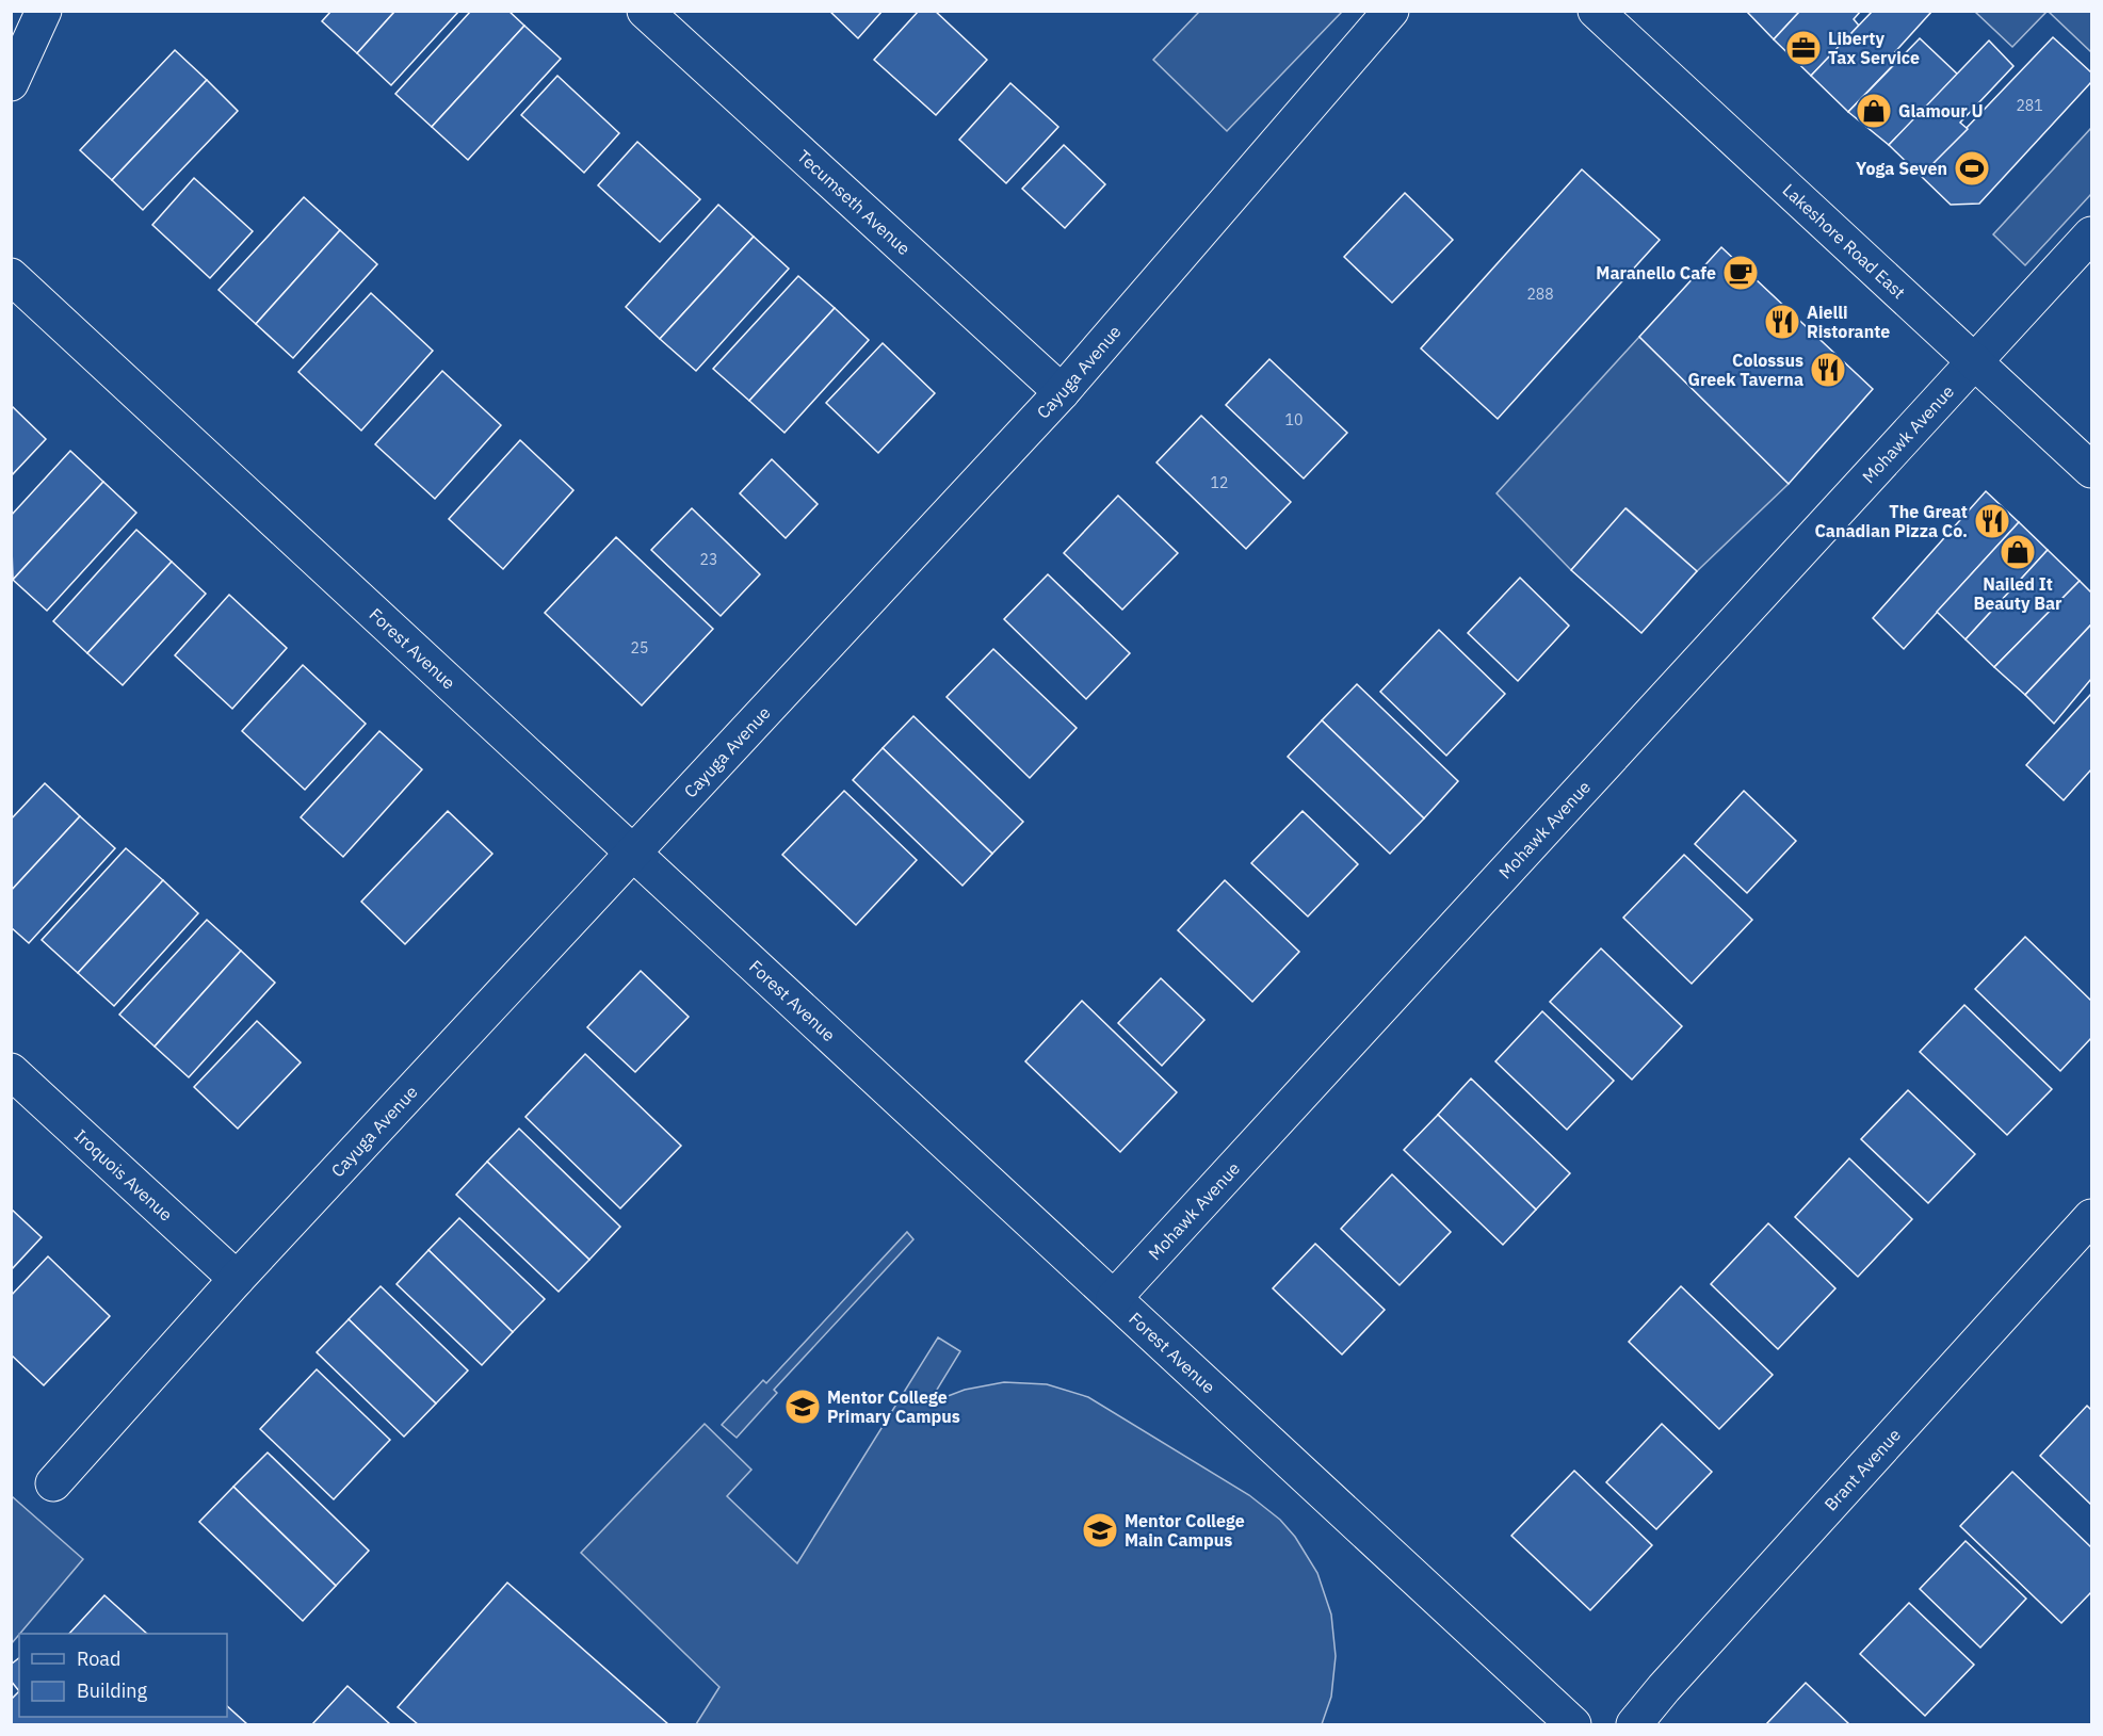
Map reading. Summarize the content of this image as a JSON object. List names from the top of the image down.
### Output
{
  "streets": {
    "street": [
      "Tecumseth Avenue",
      "Lakeshore Road East",
      "Cayuga Avenue",
      "Mohawk Avenue",
      "Forest Avenue",
      "Iroquois Avenue",
      "Brant Avenue"
    ]
  },
  "crossings": [
    ["Tecumseth Avenue", "Cayuga Avenue"],
    ["Lakeshore Road East", "Mohawk Avenue"],
    ["Cayuga Avenue", "Forest Avenue"],
    ["Cayuga Avenue", "Iroquois Avenue"],
    ["Mohawk Avenue", "Forest Avenue"]
  ],
  "places": {
    "office": ["Liberty Tax Service"],
    "shop": ["Glamour U", "Nailed It Beauty Bar"],
    "sports": ["Yoga Seven"],
    "cafe": ["Maranello Cafe"],
    "restaurant": ["Aielli Ristorante", "Colossus Greek Taverna", "The Great Canadian Pizza Co."],
    "school or university": ["Mentor College Primary Campus", "Mentor College Main Campus"]
  },
  "house_numbers": [
    "281",
    "288",
    "10",
    "12",
    "23",
    "25"
  ],
  "legend": ["Road", "Building"]
}
